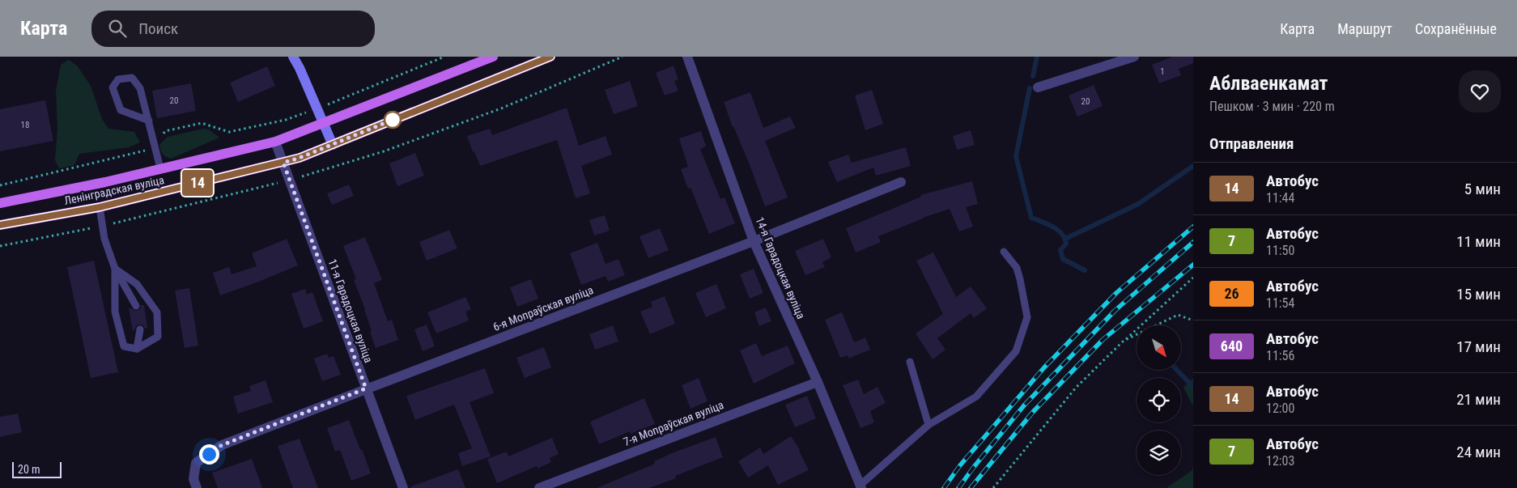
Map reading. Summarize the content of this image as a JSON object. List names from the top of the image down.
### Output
{
  "streets": {
    "main road": ["Ленінградская вуліца"],
    "street": [
      "14-я Гарадоцкая вуліца",
      "6-я Мопраўская вуліца",
      "11-я Гарадоцкая вуліца",
      "7-я Мопраўская вуліца"
    ]
  },
  "crossings": [
    ["Ленінградская вуліца", "11-я Гарадоцкая вуліца"],
    ["14-я Гарадоцкая вуліца", "6-я Мопраўская вуліца"],
    ["14-я Гарадоцкая вуліца", "7-я Мопраўская вуліца"],
    ["6-я Мопраўская вуліца", "11-я Гарадоцкая вуліца"]
  ],
  "lines": ["bus line 14"],
  "house_numbers": [
    "1",
    "20",
    "20",
    "18"
  ],
  "scale_bar": "20 m",
  "north": "bottom right",
  "page": {
    "header": "Карта",
    "search": "Поиск",
    "nav": ["Карта", "Маршрут", "Сохранённые"],
    "on_map": "14",
    "heading": [
      ["Аблваенкамат", "Пешком · 3 мин · 220 m"],
      "Отправления"
    ],
    "list": [
      {
        "mark": "14",
        "name": "Автобус",
        "note": "11:44",
        "value": "5 мин"
      },
      {
        "mark": "7",
        "name": "Автобус",
        "note": "11:50",
        "value": "11 мин"
      },
      {
        "mark": "26",
        "name": "Автобус",
        "note": "11:54",
        "value": "15 мин"
      },
      {
        "mark": "640",
        "name": "Автобус",
        "note": "11:56",
        "value": "17 мин"
      },
      {
        "mark": "14",
        "name": "Автобус",
        "note": "12:00",
        "value": "21 мин"
      },
      {
        "mark": "7",
        "name": "Автобус",
        "note": "12:03",
        "value": "24 мин"
      }
    ],
    "scale": "20 m"
  }
}
